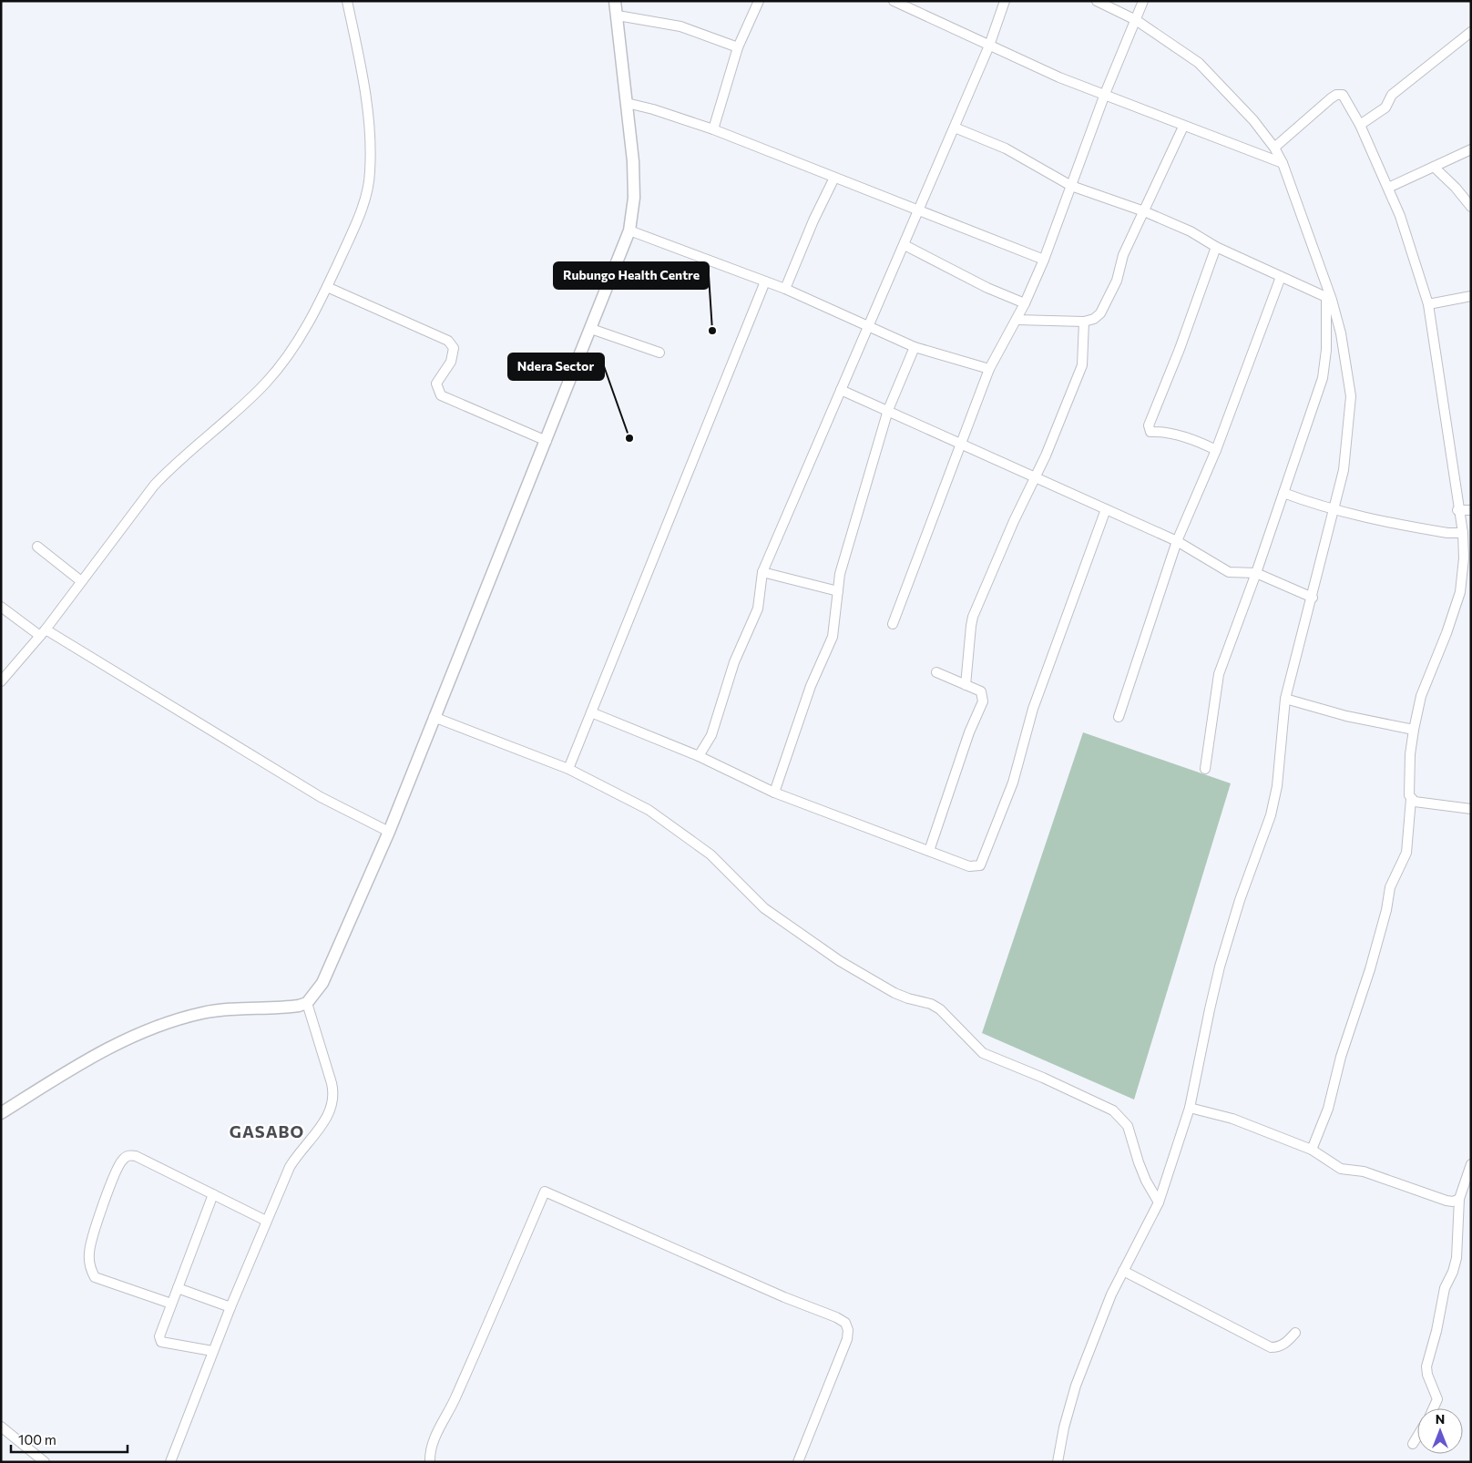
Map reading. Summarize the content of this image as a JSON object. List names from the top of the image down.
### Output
{
  "districts": ["GASABO"],
  "places": ["Rubungo Health Centre", "Ndera Sector"],
  "scale_bar": "100 m",
  "north": "top"
}
